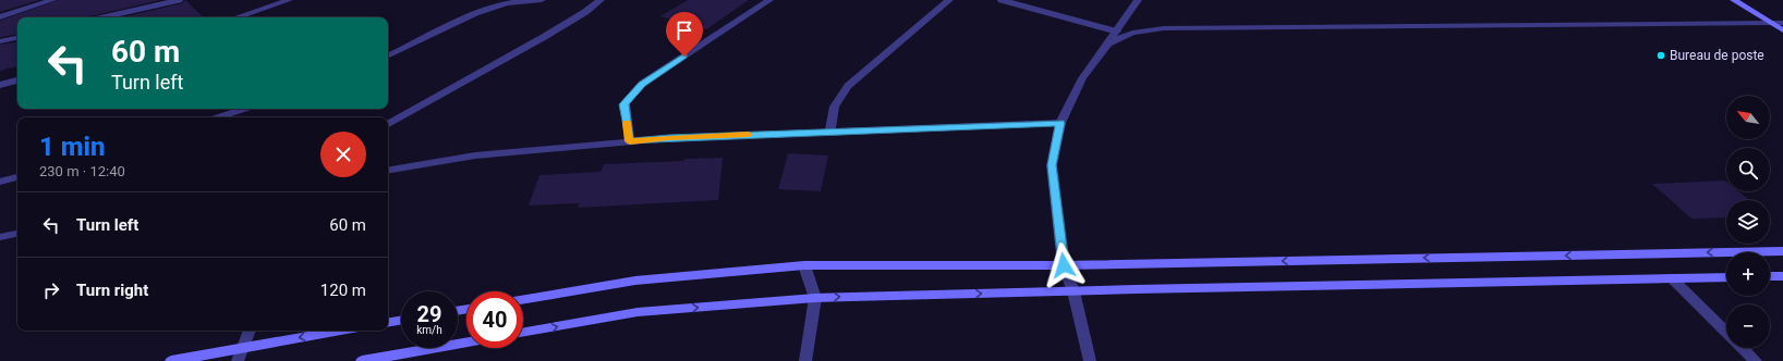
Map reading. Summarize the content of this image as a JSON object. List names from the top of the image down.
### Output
{
  "places": ["Bureau de poste"],
  "north": "top left",
  "page": {
    "turn": ["60 m", "Turn left"],
    "map_buttons": ["+", "−"],
    "heading": ["1 min", "230 m · 12:40"],
    "list": [
      {
        "name": "Turn left",
        "value": "60 m"
      },
      {
        "name": "Turn right",
        "value": "120 m"
      }
    ],
    "speed": "29 km/h",
    "limit": "40"
  }
}
